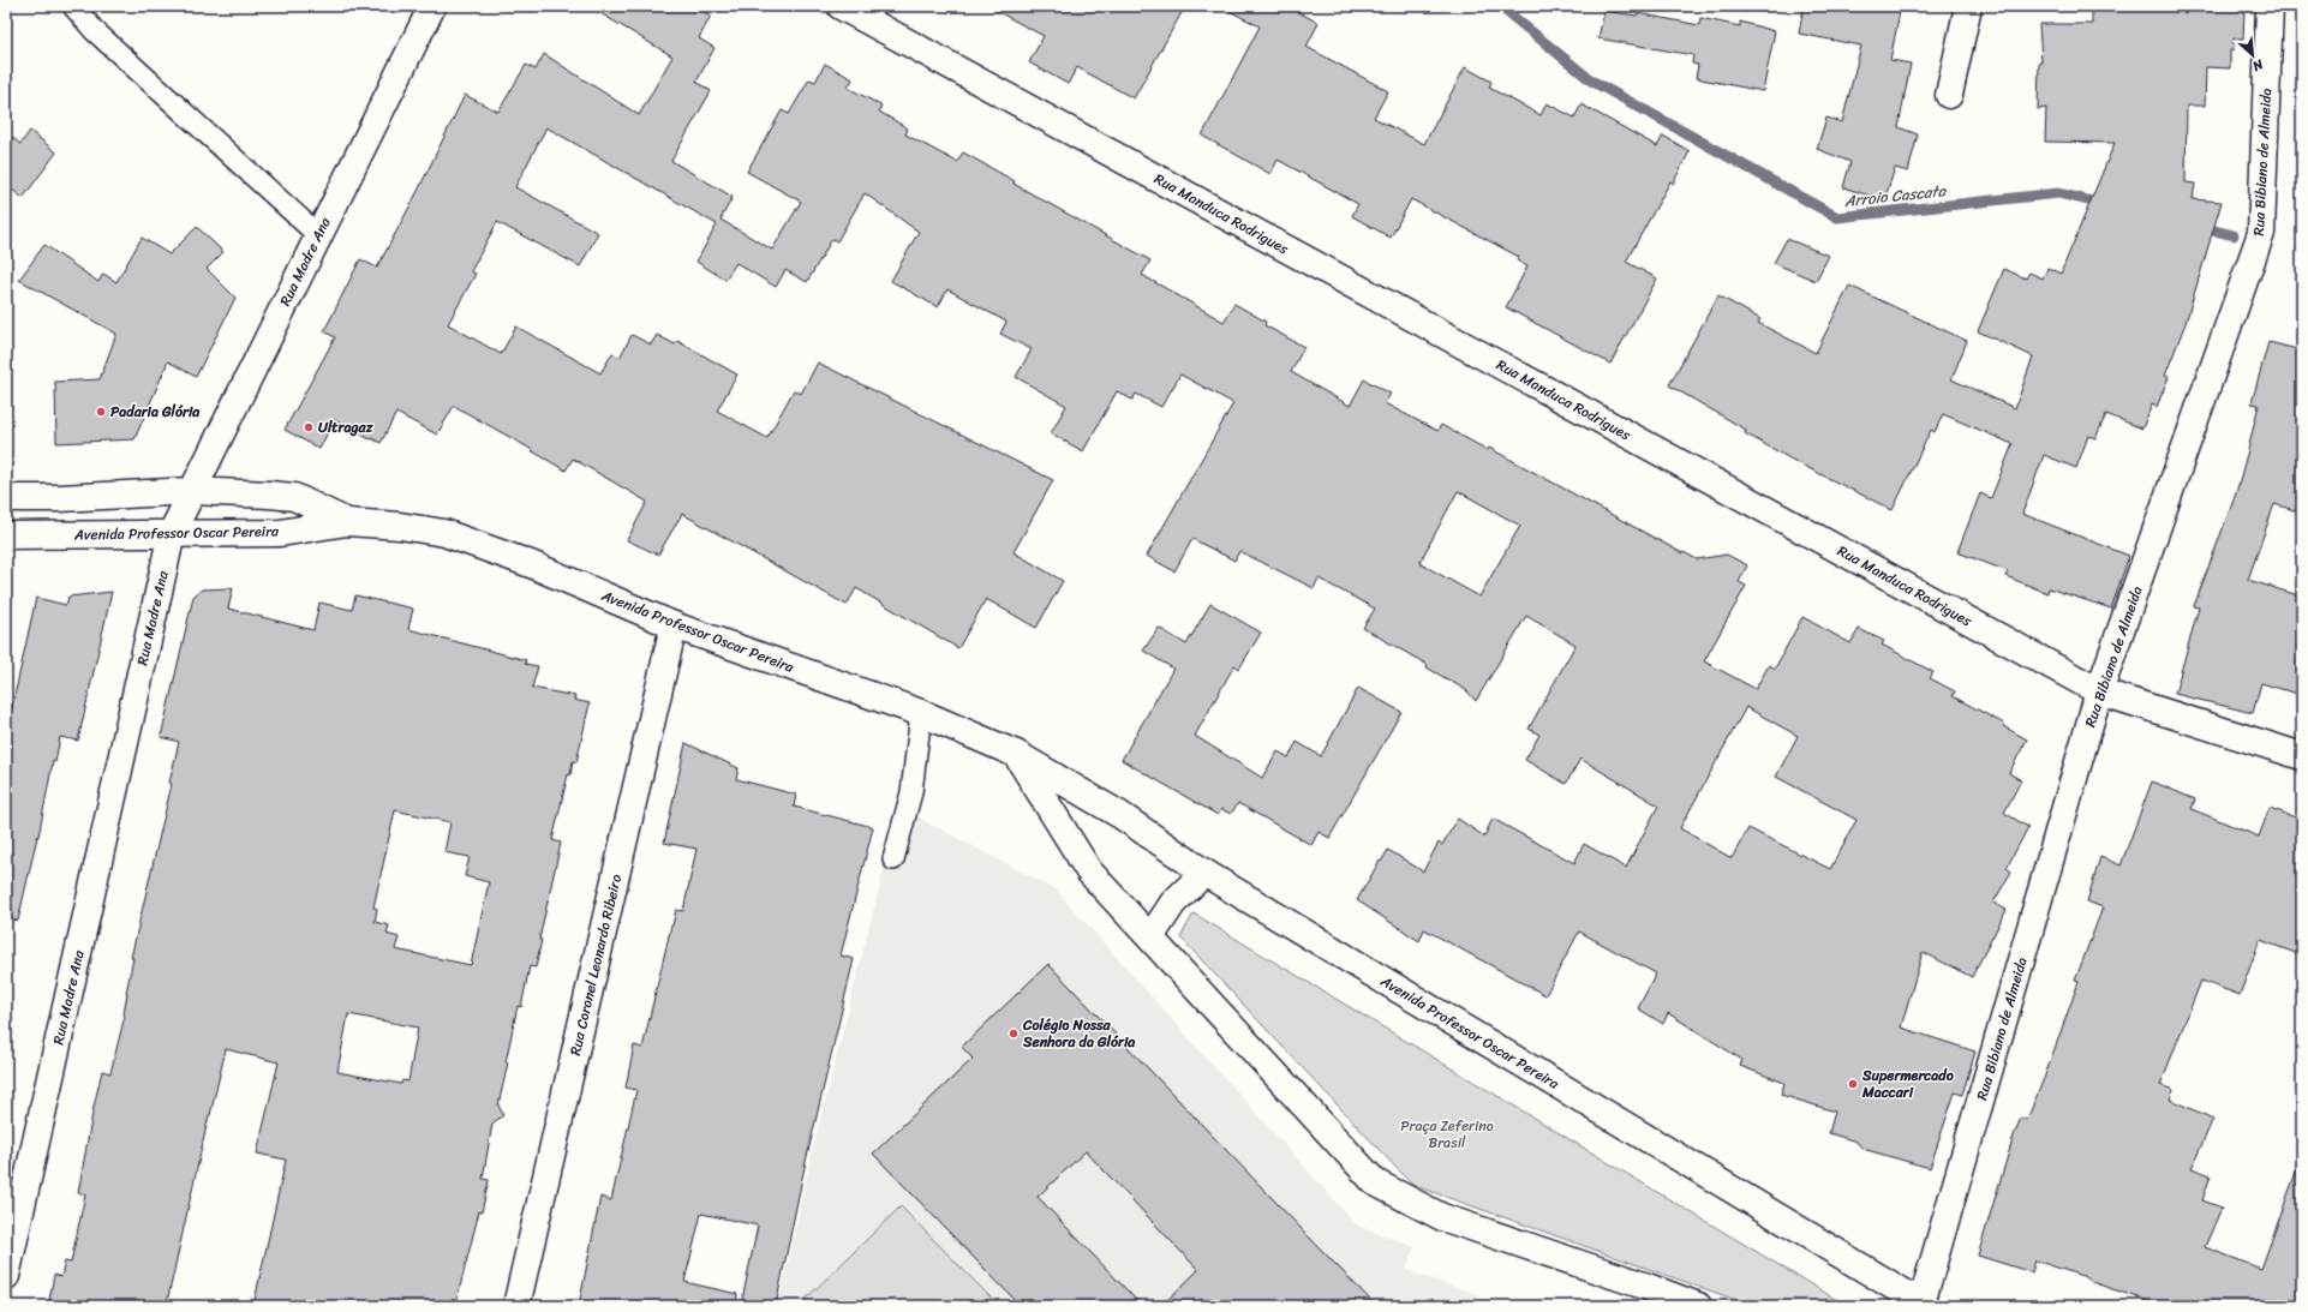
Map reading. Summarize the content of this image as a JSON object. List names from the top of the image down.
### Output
{
  "streets": {
    "street": [
      "Rua Bibiano de Almeida",
      "Rua Manduca Rodrigues",
      "Rua Madre Ana",
      "Avenida Professor Oscar Pereira",
      "Rua Coronel Leonardo Ribeiro"
    ]
  },
  "crossings": [
    ["Rua Bibiano de Almeida", "Rua Manduca Rodrigues"],
    ["Rua Bibiano de Almeida", "Avenida Professor Oscar Pereira"],
    ["Rua Madre Ana", "Avenida Professor Oscar Pereira"],
    ["Avenida Professor Oscar Pereira", "Rua Coronel Leonardo Ribeiro"]
  ],
  "water": ["Arroio Cascata"],
  "parks": ["Praça Zeferino Brasil"],
  "places": [
    "Padaria Glória",
    "Ultragaz",
    "Colégio Nossa Senhora da Glória",
    "Supermercado Maccari"
  ],
  "north": "bottom right"
}
